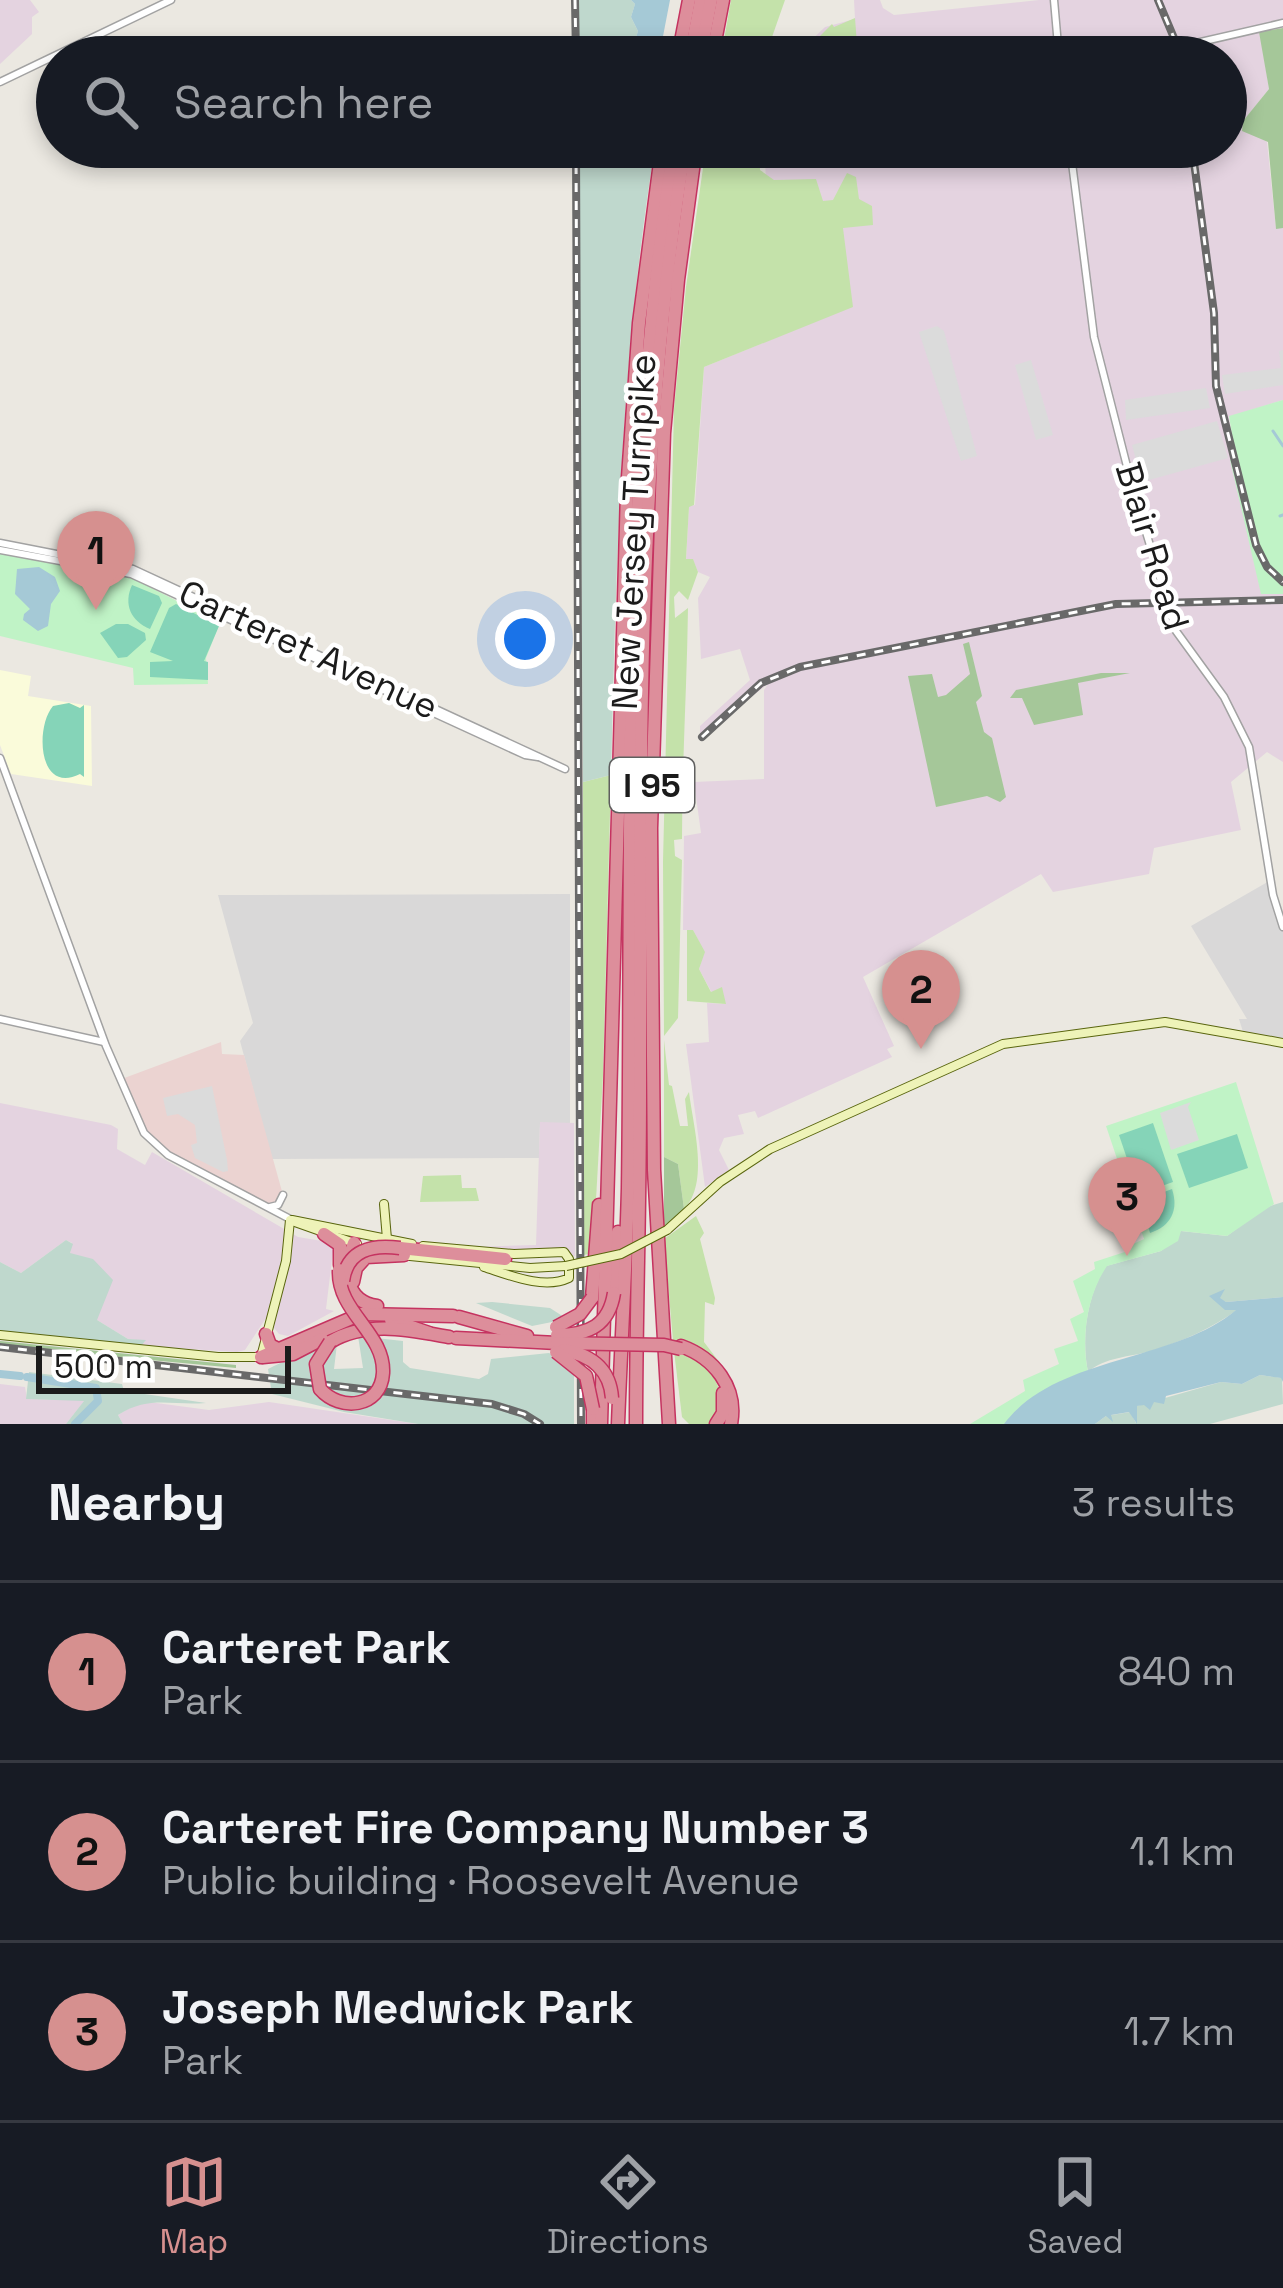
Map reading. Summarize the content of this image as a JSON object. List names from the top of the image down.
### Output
{
  "streets": {
    "highway": ["New Jersey Turnpike", "I 95"],
    "street": ["Blair Road", "Carteret Avenue"]
  },
  "scale_bar": "500 m",
  "page": {
    "search": "Search here",
    "pins": ["1", "2", "3"],
    "scale": "500 m",
    "heading": ["Nearby", "3 results"],
    "list": [
      {
        "mark": "1",
        "name": "Carteret Park",
        "note": "Park",
        "value": "840 m"
      },
      {
        "mark": "2",
        "name": "Carteret Fire Company Number 3",
        "note": "Public building · Roosevelt Avenue",
        "value": "1.1 km"
      },
      {
        "mark": "3",
        "name": "Joseph Medwick Park",
        "note": "Park",
        "value": "1.7 km"
      }
    ],
    "nav": ["Map", "Directions", "Saved"]
  }
}
